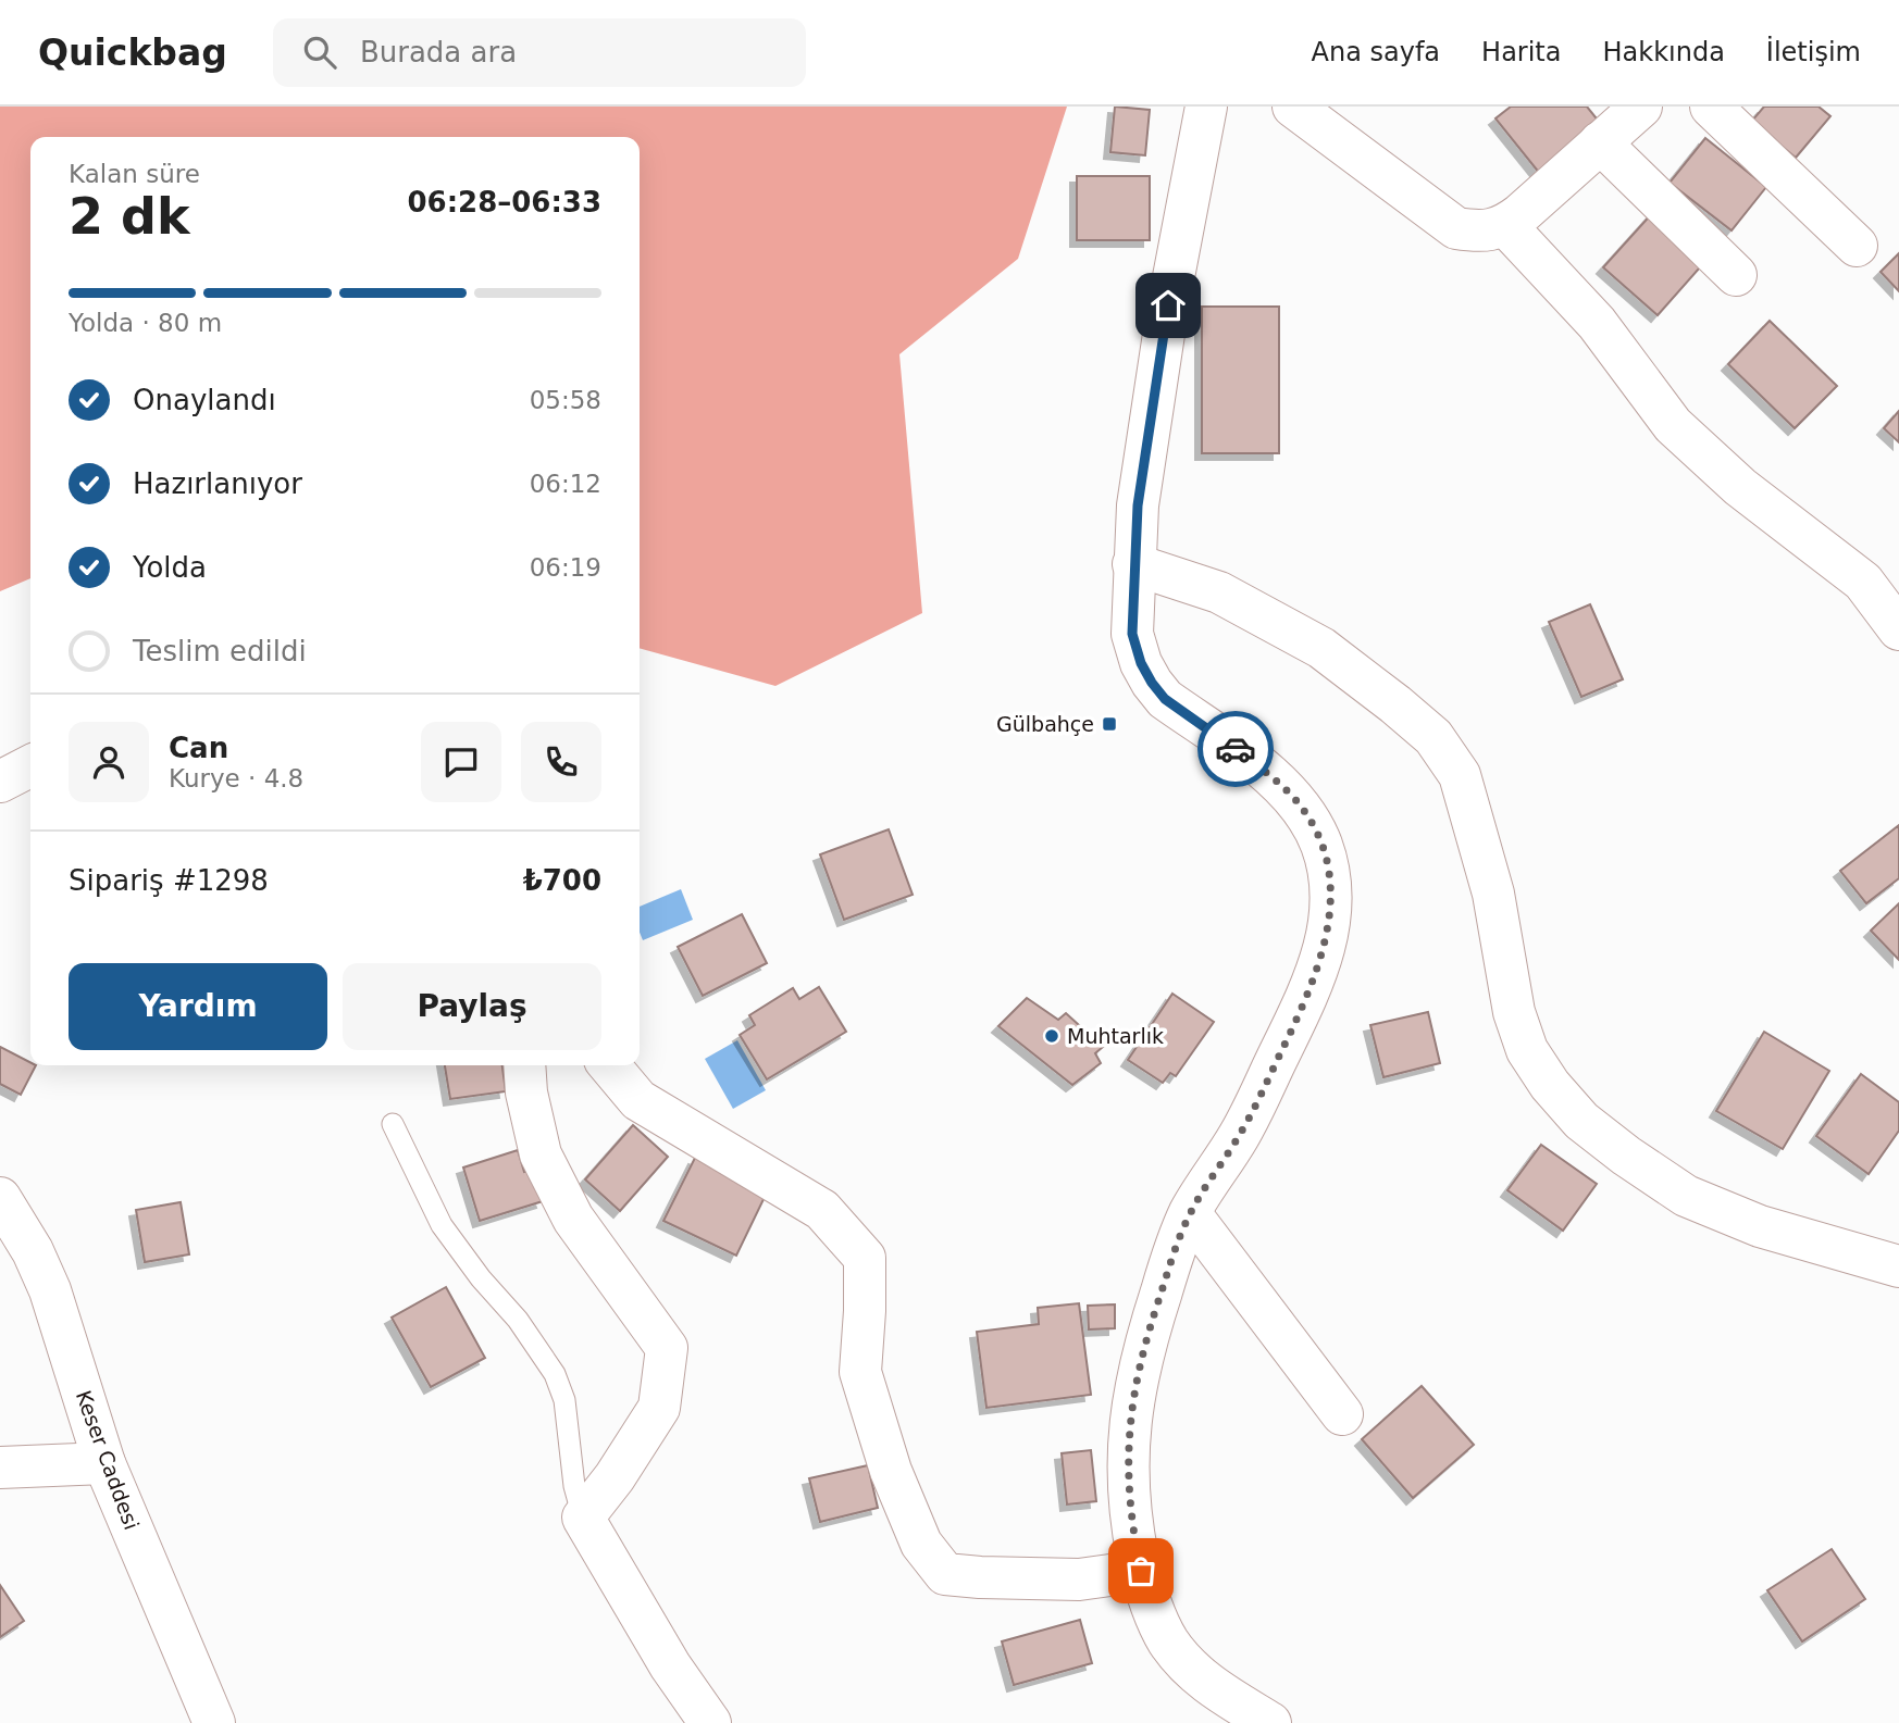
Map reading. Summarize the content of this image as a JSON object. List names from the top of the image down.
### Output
{
  "streets": {
    "street": ["Keser Caddesi"]
  },
  "places": {
    "transit": ["Gülbahçe"],
    "other": ["Muhtarlık"]
  },
  "page": {
    "header": "Quickbag",
    "search": "Burada ara",
    "nav": [
      "Ana sayfa",
      "Harita",
      "Hakkında",
      "İletişim"
    ],
    "heading": ["2 dk", "Kalan süre", "06:28–06:33"],
    "panel": [
      "Can",
      "Kurye · 4.8",
      "Sipariş #1298",
      "₺700"
    ],
    "bar": "Yolda · 80 m",
    "list": [
      ["Onaylandı", "05:58"],
      ["Hazırlanıyor", "06:12"],
      ["Yolda", "06:19"],
      "Teslim edildi"
    ],
    "buttons": ["Yardım", "Paylaş"]
  }
}
